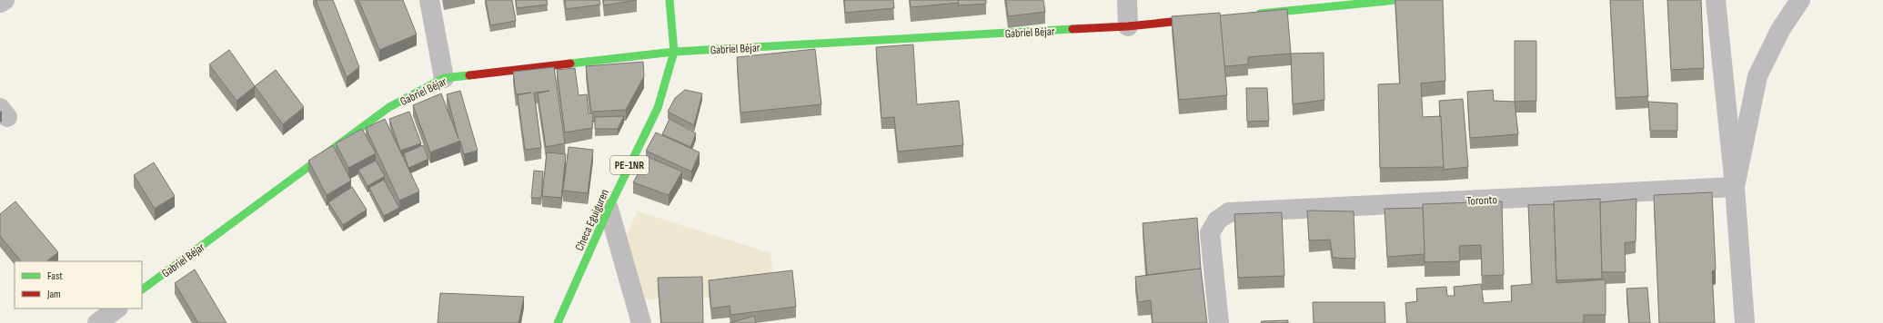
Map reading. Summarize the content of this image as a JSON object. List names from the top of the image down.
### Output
{
  "streets": {
    "street": [
      "Gabriel Béjar",
      "PE-1NR",
      "Toronto",
      "Checa Eguiguren"
    ]
  },
  "crossings": [
    ["Gabriel Béjar", "Checa Eguiguren"]
  ],
  "legend": ["Fast", "Jam"]
}
